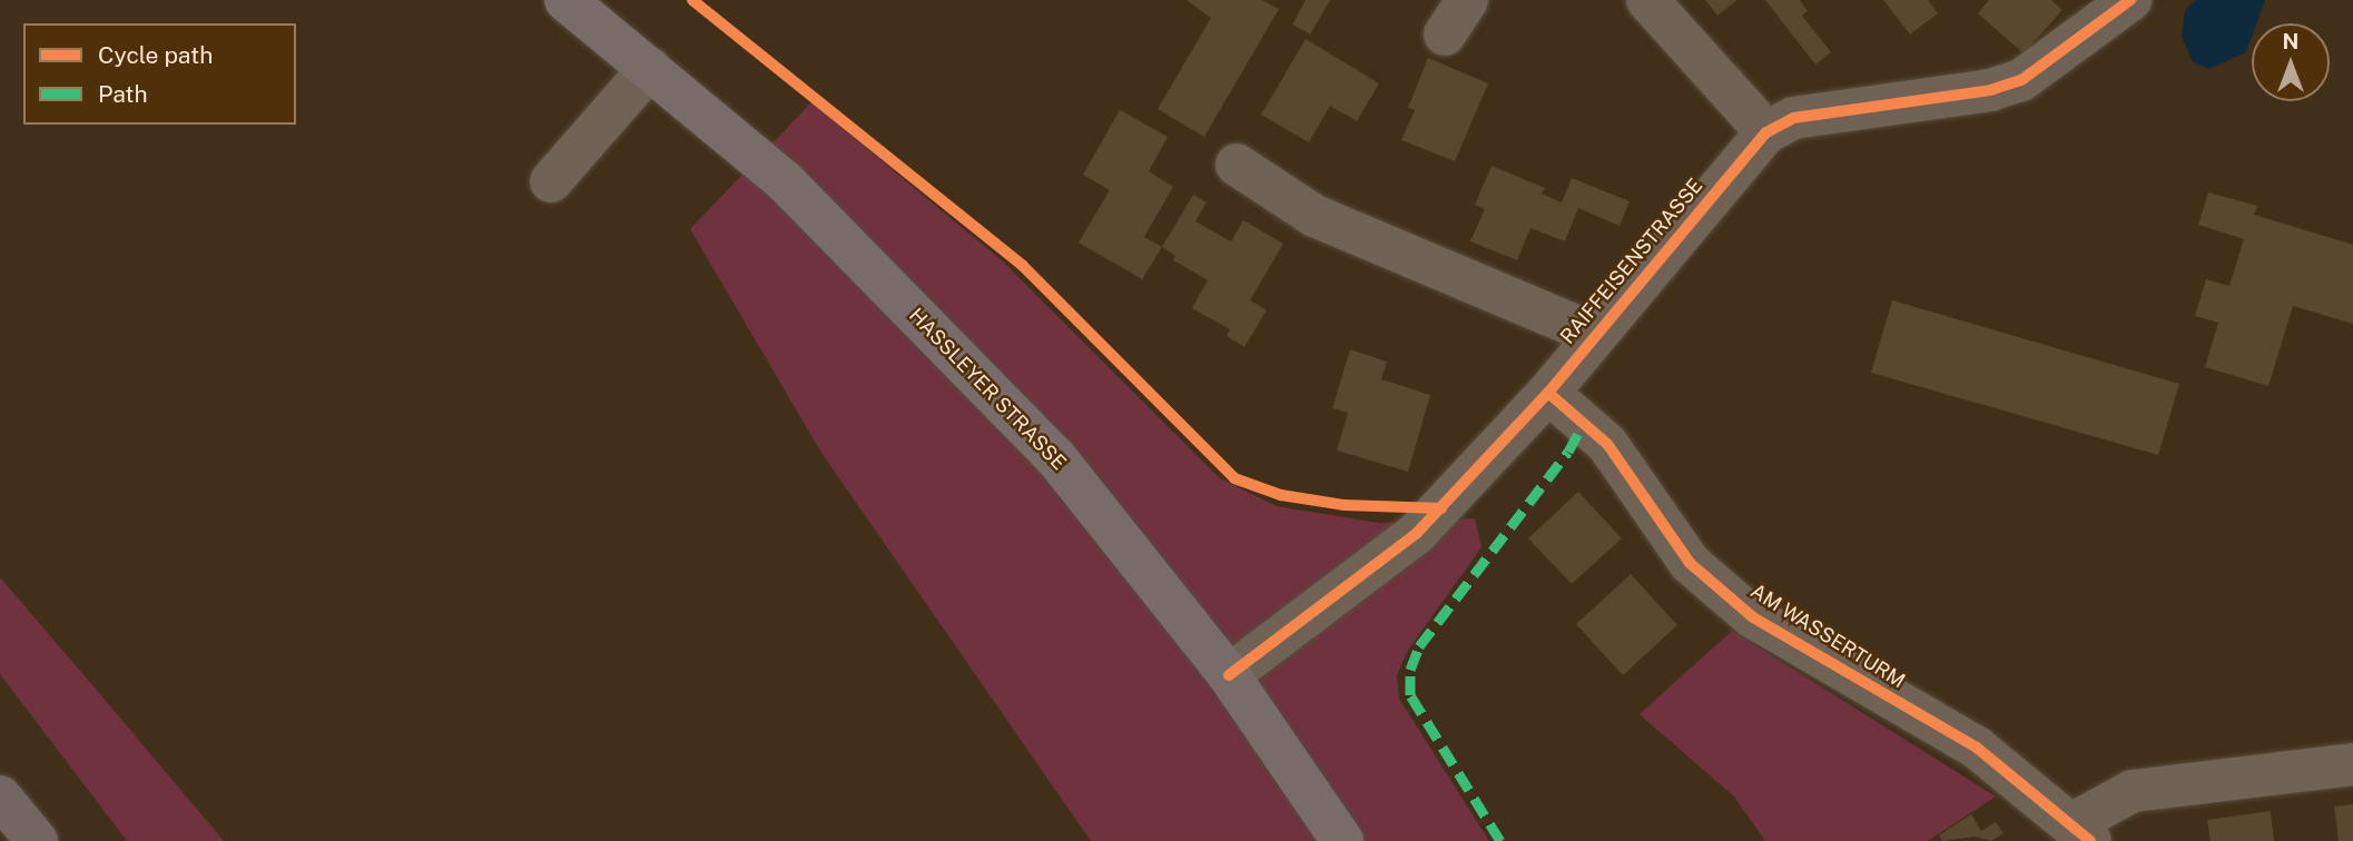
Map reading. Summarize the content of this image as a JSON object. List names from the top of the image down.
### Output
{
  "streets": {
    "main road": ["HASSLEYER STRASSE"],
    "street": ["RAIFFEISENSTRASSE", "AM WASSERTURM"]
  },
  "crossings": [
    ["RAIFFEISENSTRASSE", "HASSLEYER STRASSE"],
    ["RAIFFEISENSTRASSE", "AM WASSERTURM"]
  ],
  "legend": ["Cycle path", "Path"],
  "north": "top"
}
